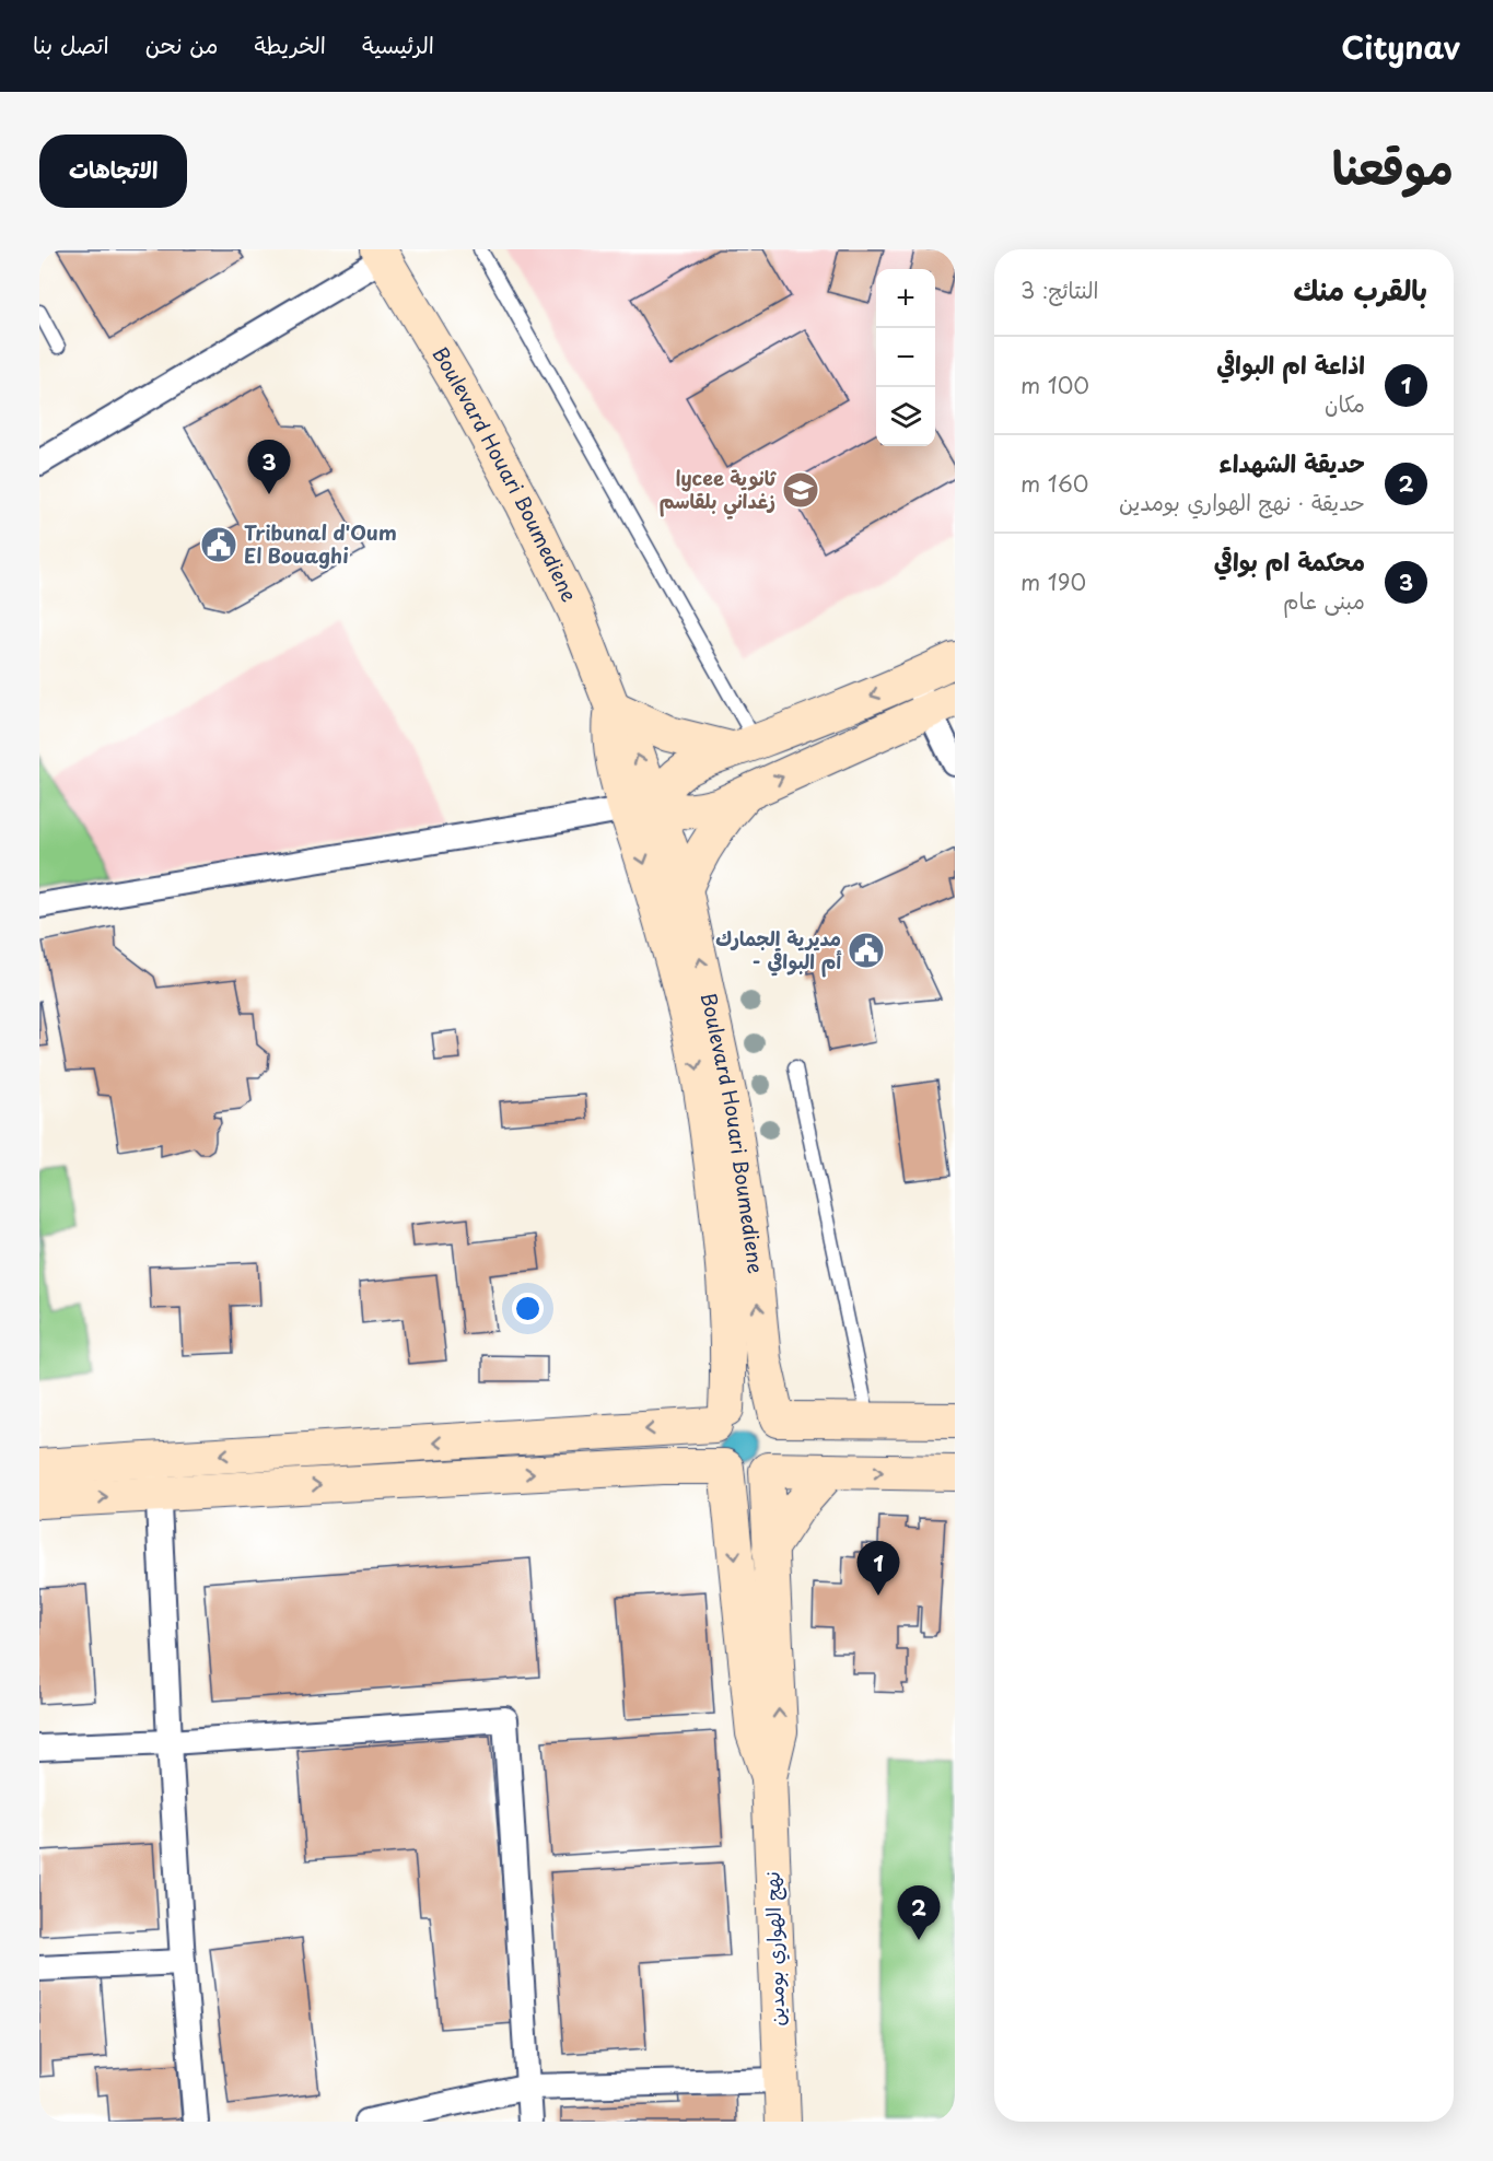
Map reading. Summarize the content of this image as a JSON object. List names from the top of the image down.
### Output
{
  "streets": {
    "main road": ["Boulevard Houari Boumediene", "نهج الهواري بومدين"]
  },
  "places": {
    "school or university": ["lycee ثانوية زغداني بلقاسم"],
    "public building": ["Tribunal d'Oum El Bouaghi", "مديرية الجمارك - أم البواقي"]
  },
  "page": {
    "header": "Citynav",
    "nav": [
      "الرئيسية",
      "الخريطة",
      "من نحن",
      "اتصل بنا"
    ],
    "title": "موقعنا",
    "buttons": "الاتجاهات",
    "heading": ["بالقرب منك", "النتائج: 3"],
    "map_buttons": ["+", "−"],
    "list": [
      {
        "mark": "1",
        "name": "اذاعة ام البواقي",
        "note": "مكان",
        "value": "100 m"
      },
      {
        "mark": "2",
        "name": "حديقة الشهداء",
        "note": "حديقة · نهج الهواري بومدين",
        "value": "160 m"
      },
      {
        "mark": "3",
        "name": "محكمة ام بواقي",
        "note": "مبنى عام",
        "value": "190 m"
      }
    ],
    "pins": ["3", "1", "2"]
  }
}
